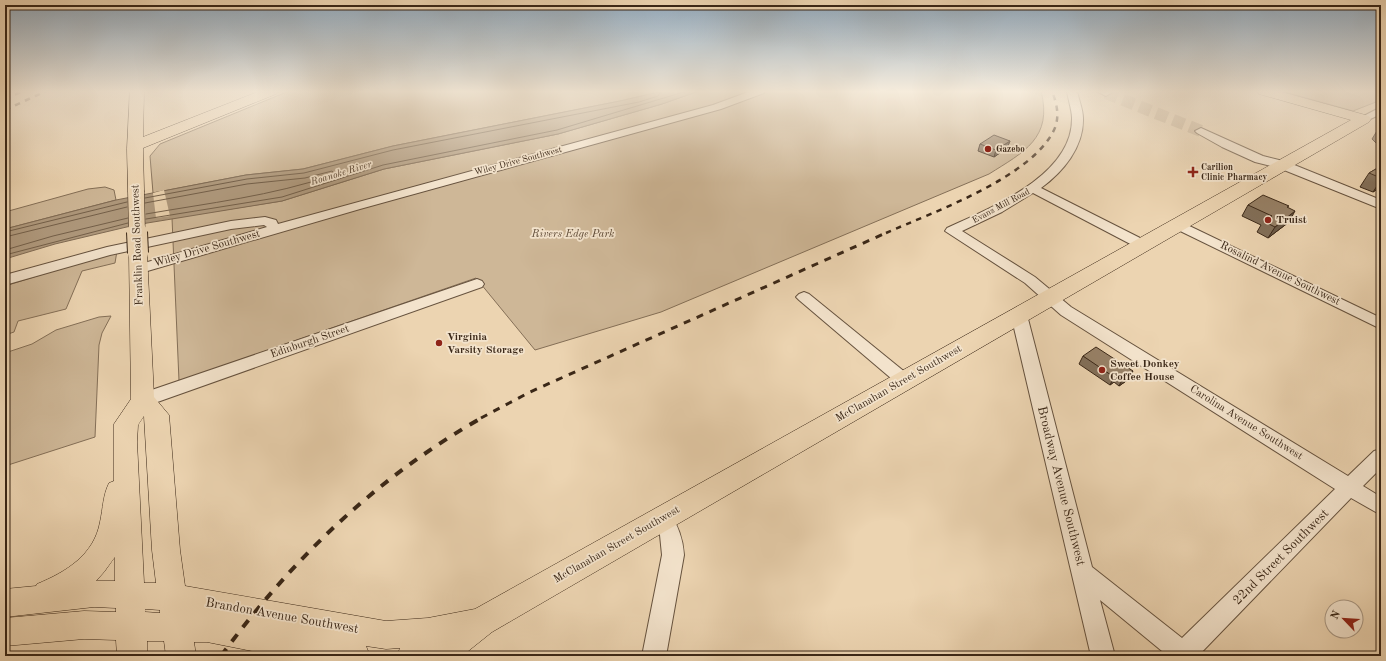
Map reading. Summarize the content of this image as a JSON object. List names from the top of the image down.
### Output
{
  "streets": {
    "main road": ["Franklin Road Southwest", "McClanahan Street Southwest", "Brandon Avenue Southwest"],
    "street": [
      "Wiley Drive Southwest",
      "Evans Mill Road",
      "Rosalind Avenue Southwest",
      "Edinburgh Street",
      "Carolina Avenue Southwest",
      "Broadway Avenue Southwest",
      "22nd Street Southwest"
    ]
  },
  "crossings": [
    ["Wiley Drive Southwest", "Franklin Road Southwest"],
    ["Evans Mill Road", "Carolina Avenue Southwest"],
    ["Franklin Road Southwest", "Edinburgh Street"],
    ["Rosalind Avenue Southwest", "McClanahan Street Southwest"],
    ["McClanahan Street Southwest", "Carolina Avenue Southwest"],
    ["McClanahan Street Southwest", "Broadway Avenue Southwest"],
    ["McClanahan Street Southwest", "Brandon Avenue Southwest"],
    ["Carolina Avenue Southwest", "22nd Street Southwest"]
  ],
  "water": ["Roanoke River"],
  "parks": ["Rivers Edge Park"],
  "places": {
    "other": [
      "Gazebo",
      "Truist",
      "Virginia Varsity Storage",
      "Sweet Donkey Coffee House"
    ],
    "health": ["Carilion Clinic Pharmacy"]
  },
  "north": "top left"
}
